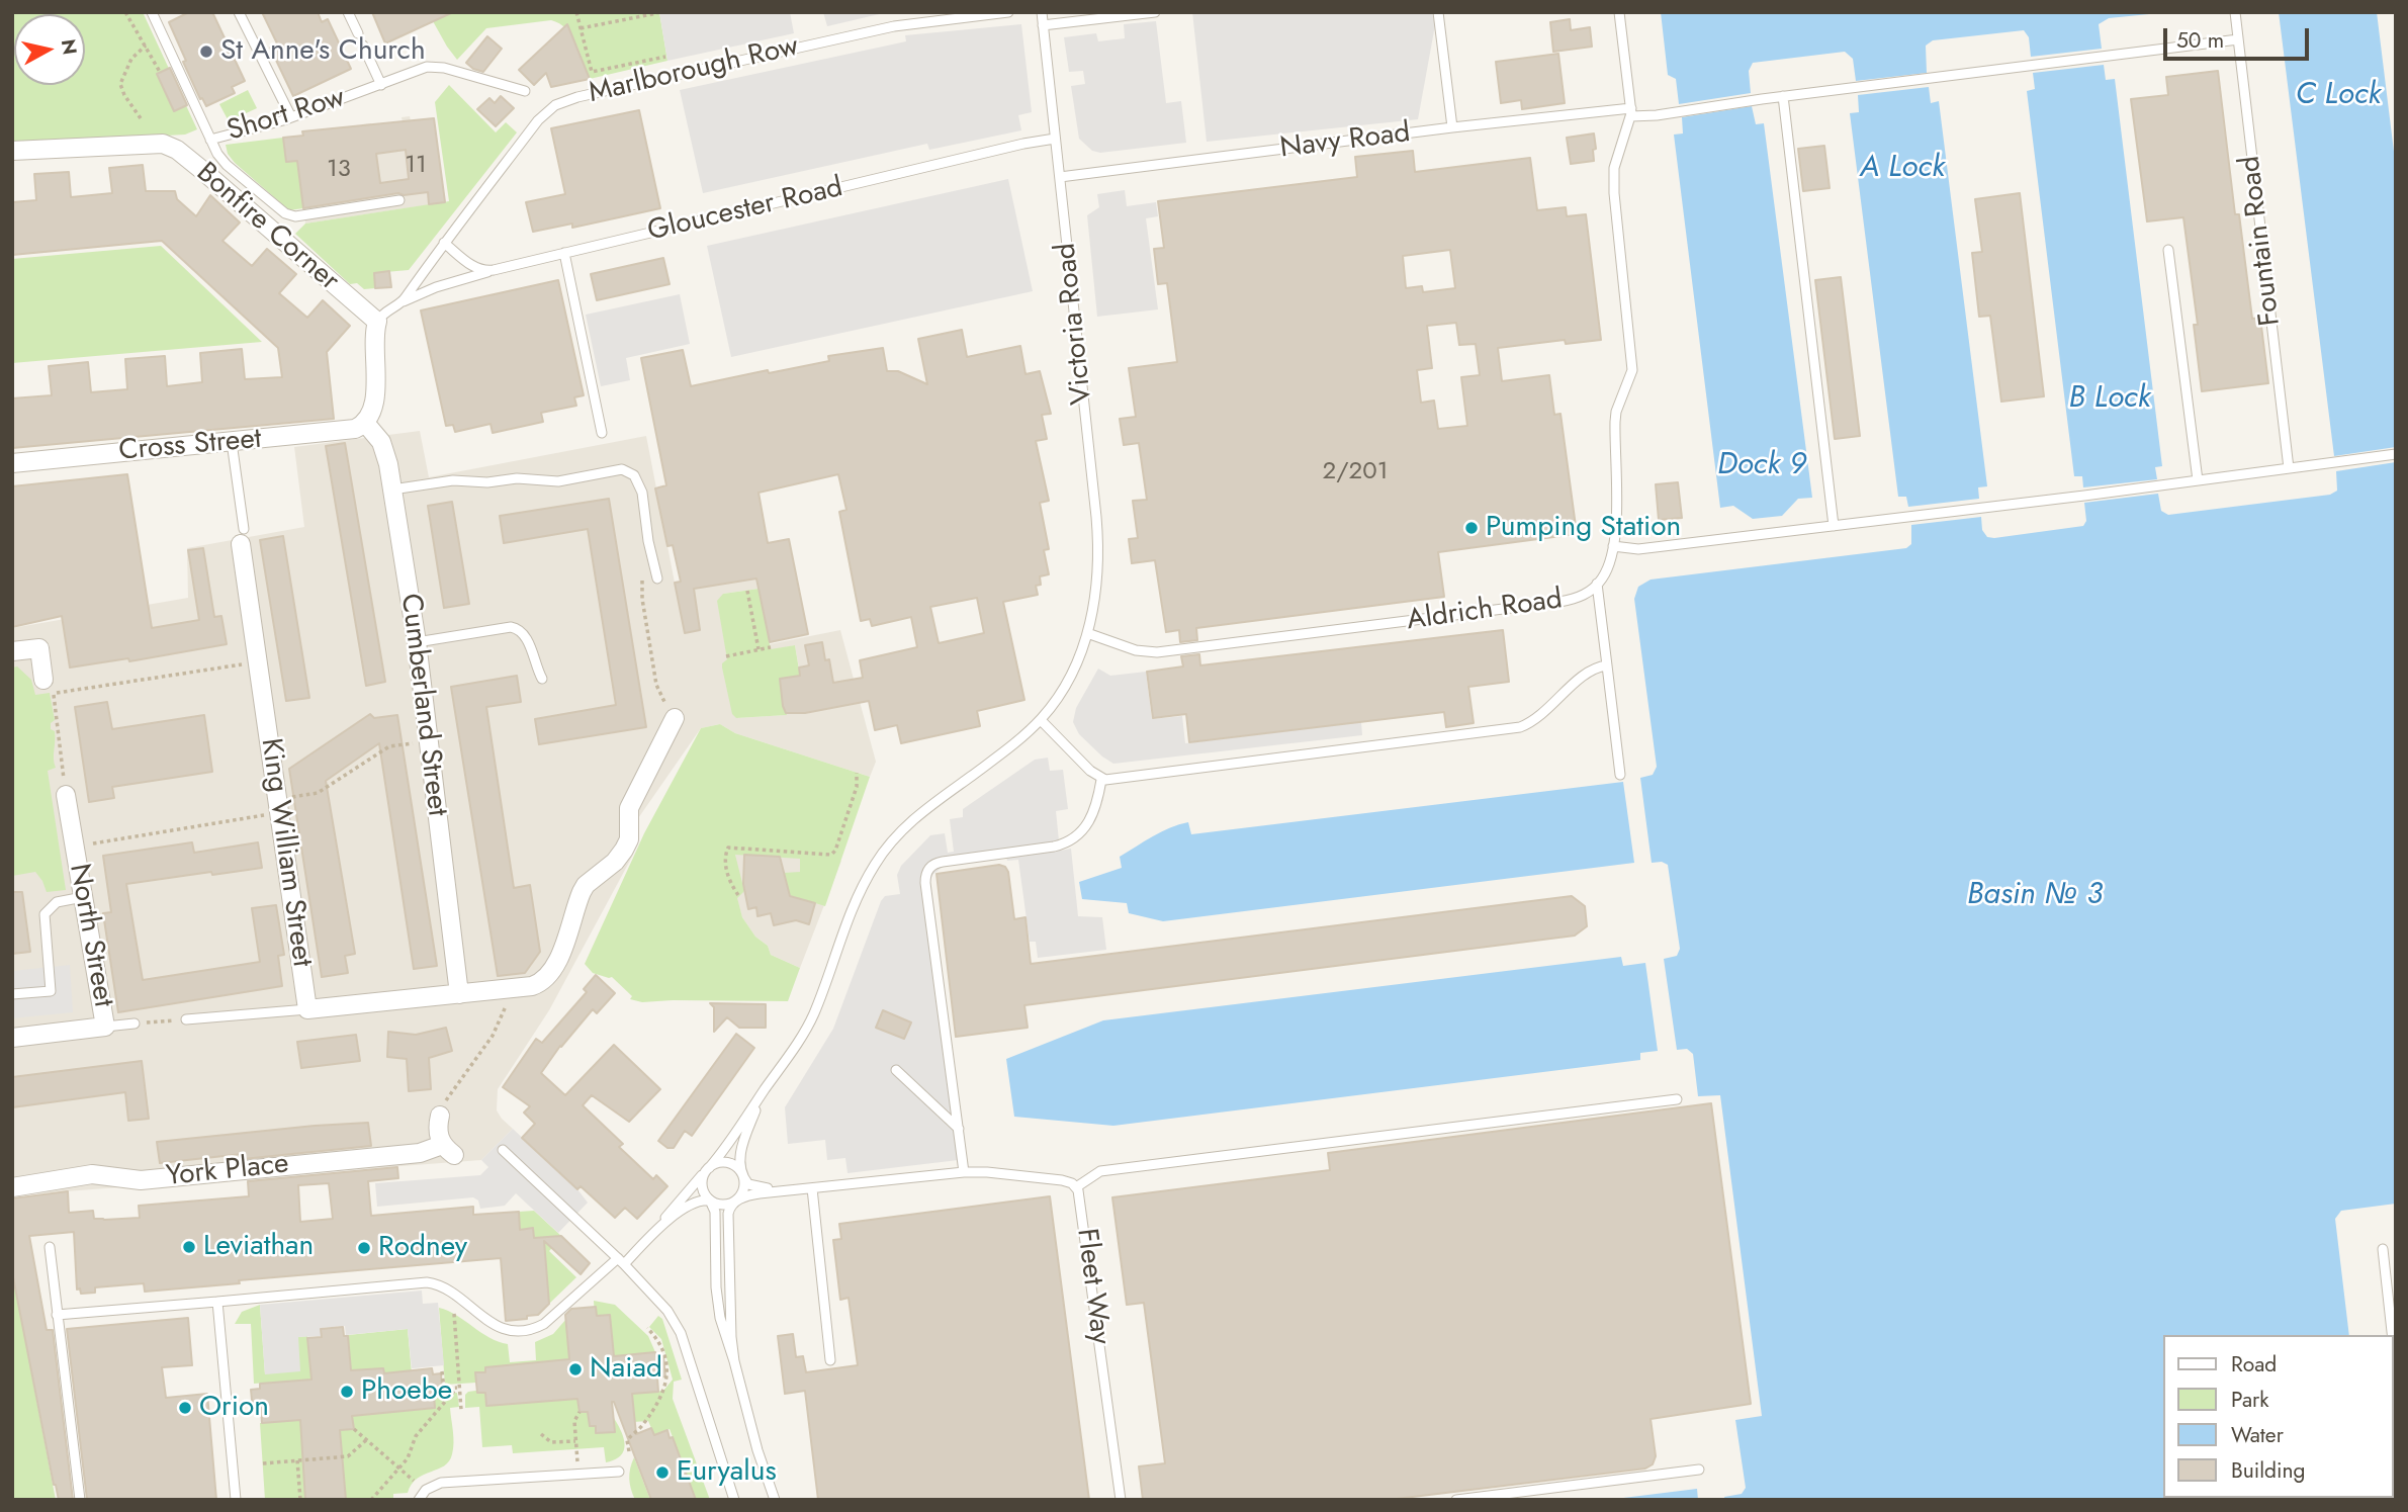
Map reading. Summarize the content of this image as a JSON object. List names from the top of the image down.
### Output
{
  "streets": {
    "street": [
      "Bonfire Corner",
      "Cross Street",
      "Cumberland Street",
      "King William Street",
      "North Street",
      "York Place"
    ],
    "lane": [
      "Marlborough Row",
      "Short Row",
      "Navy Road",
      "Gloucester Road",
      "Fountain Road",
      "Victoria Road",
      "Aldrich Road",
      "Fleet Way"
    ]
  },
  "crossings": [
    ["Marlborough Row", "Gloucester Road"],
    ["Navy Road", "Fountain Road"],
    ["Navy Road", "Victoria Road"],
    ["Navy Road", "Aldrich Road"],
    ["Gloucester Road", "Victoria Road"],
    ["Victoria Road", "Aldrich Road"],
    ["Cross Street", "Cumberland Street"]
  ],
  "water": [
    "C Lock",
    "A Lock",
    "B Lock",
    "Dock 9",
    "Basin № 3"
  ],
  "places": [
    "St Anne's Church",
    "Pumping Station",
    "Leviathan",
    "Rodney",
    "Naiad",
    "Phoebe",
    "Orion",
    "Euryalus"
  ],
  "house_numbers": ["11", "13", "2/201"],
  "legend": [
    "Road",
    "Park",
    "Water",
    "Building"
  ],
  "scale_bar": "50 m",
  "north": "right"
}
